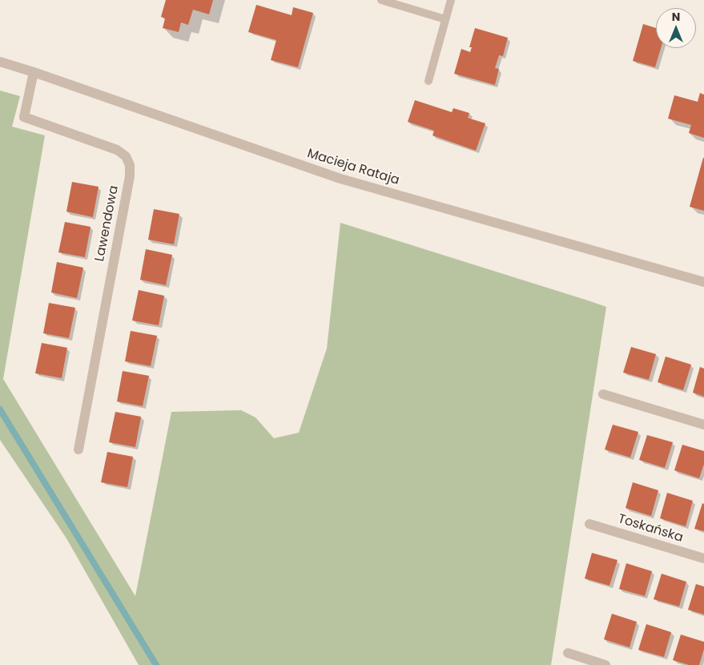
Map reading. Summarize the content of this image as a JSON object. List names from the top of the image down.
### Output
{
  "streets": {
    "street": ["Macieja Rataja", "Lawendowa", "Toskańska"]
  },
  "crossings": [
    ["Macieja Rataja", "Lawendowa"]
  ],
  "north": "top"
}
